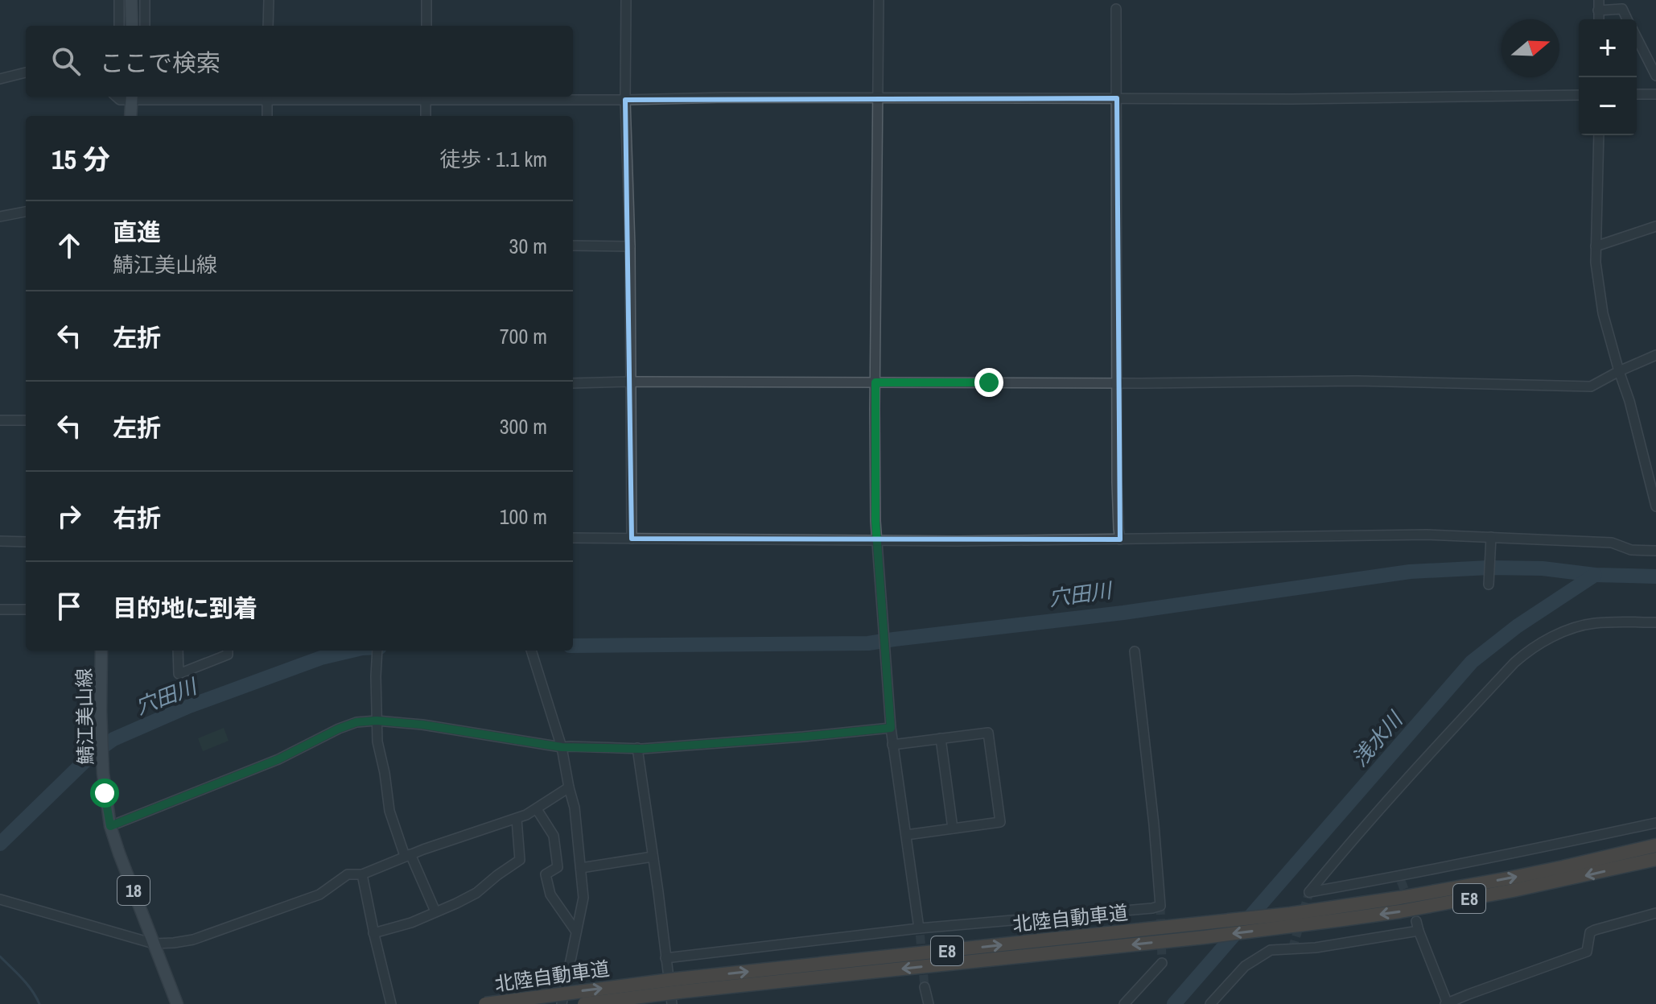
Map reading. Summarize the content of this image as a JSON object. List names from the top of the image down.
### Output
{
  "streets": {
    "highway": ["E8", "北陸自動車道"],
    "main road": ["鯖江美山線", "18"]
  },
  "water": ["穴田川", "浅水川"],
  "north": "right",
  "page": {
    "map_buttons": ["+", "−"],
    "search": "ここで検索",
    "heading": ["15 分", "徒歩 · 1.1 km"],
    "list": [
      ["直進", "鯖江美山線", "30 m"],
      ["左折", "700 m"],
      ["左折", "300 m"],
      ["右折", "100 m"],
      "目的地に到着"
    ]
  }
}
